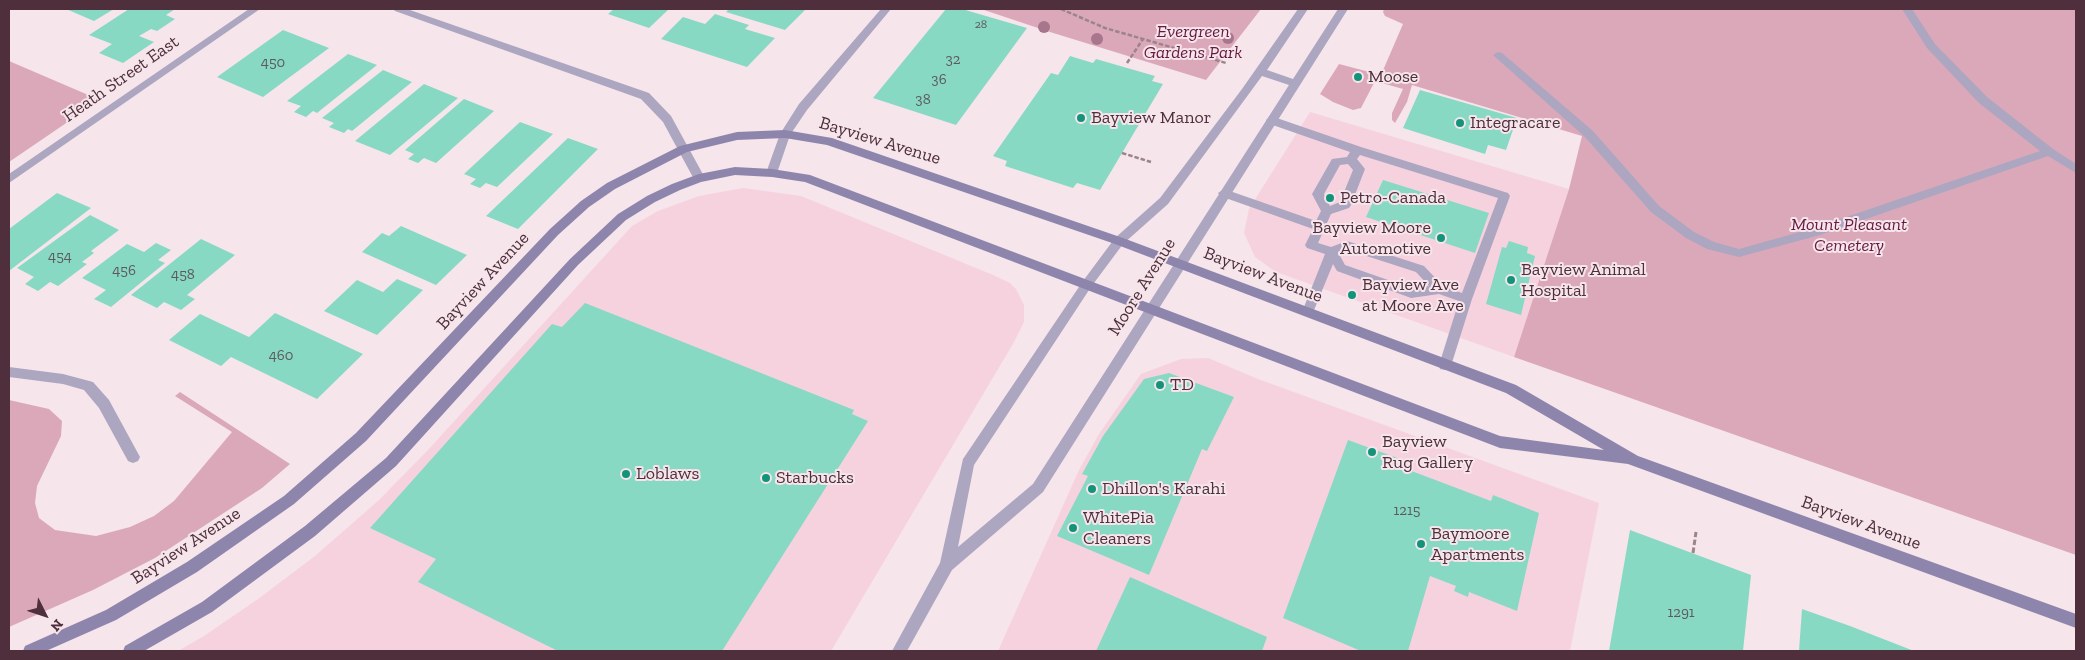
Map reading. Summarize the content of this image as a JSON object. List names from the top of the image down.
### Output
{
  "streets": {
    "main road": ["Bayview Avenue"],
    "street": ["Heath Street East", "Moore Avenue"]
  },
  "crossings": [
    ["Bayview Avenue", "Moore Avenue"]
  ],
  "parks": ["Evergreen Gardens Park", "Mount Pleasant Cemetery"],
  "places": [
    "Moose",
    "Bayview Manor",
    "Integracare",
    "Petro-Canada",
    "Bayview Moore Automotive",
    "Bayview Animal Hospital",
    "Bayview Ave at Moore Ave",
    "TD",
    "Bayview Rug Gallery",
    "Loblaws",
    "Starbucks",
    "Dhillon's Karahi",
    "WhitePia Cleaners",
    "Baymoore Apartments"
  ],
  "house_numbers": [
    "28",
    "32",
    "450",
    "36",
    "38",
    "454",
    "456",
    "458",
    "460",
    "1215",
    "1291"
  ],
  "north": "bottom right"
}
